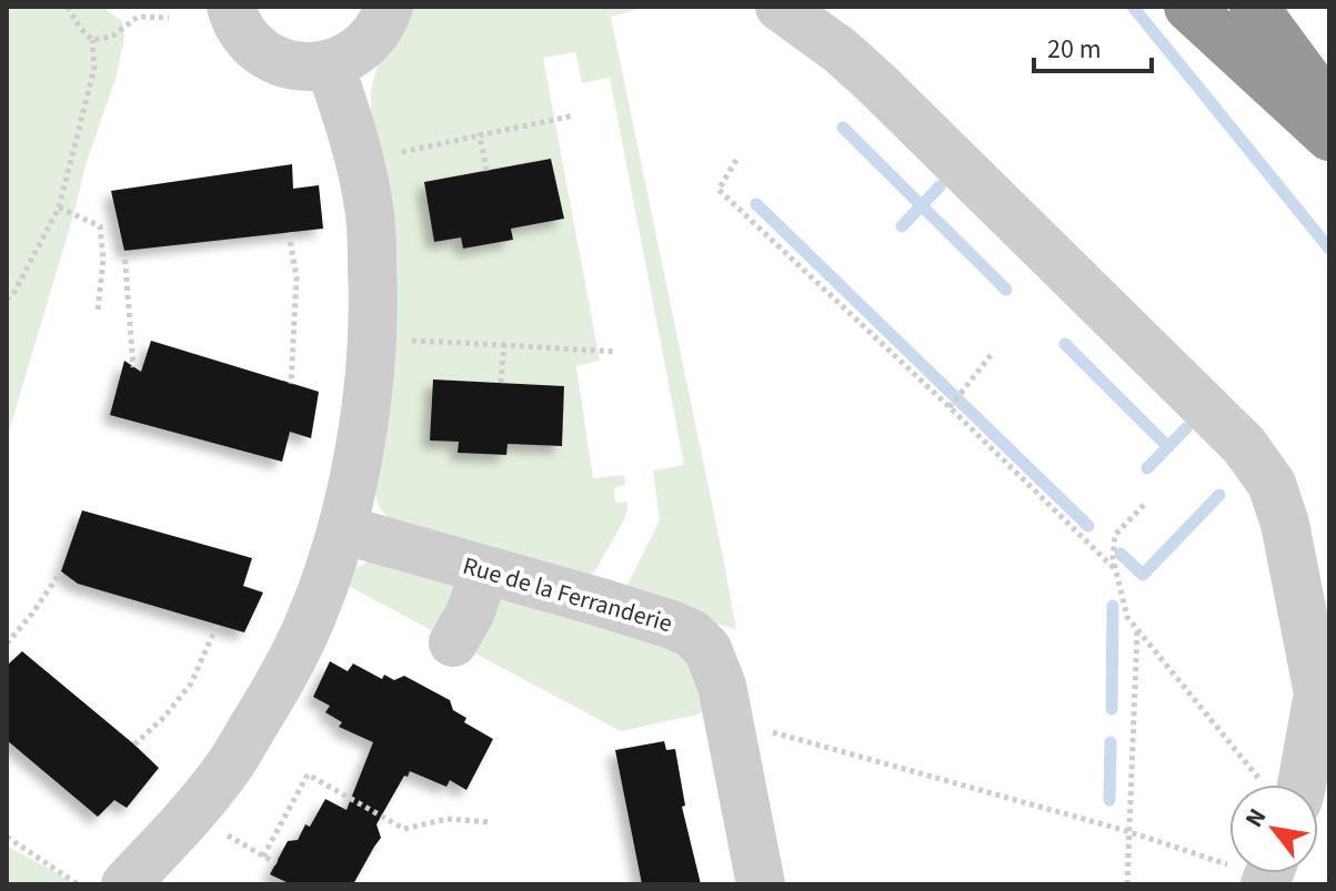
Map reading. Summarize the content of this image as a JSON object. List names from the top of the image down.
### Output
{
  "streets": {
    "street": ["Rue de la Ferranderie"]
  },
  "scale_bar": "20 m",
  "north": "top left"
}
